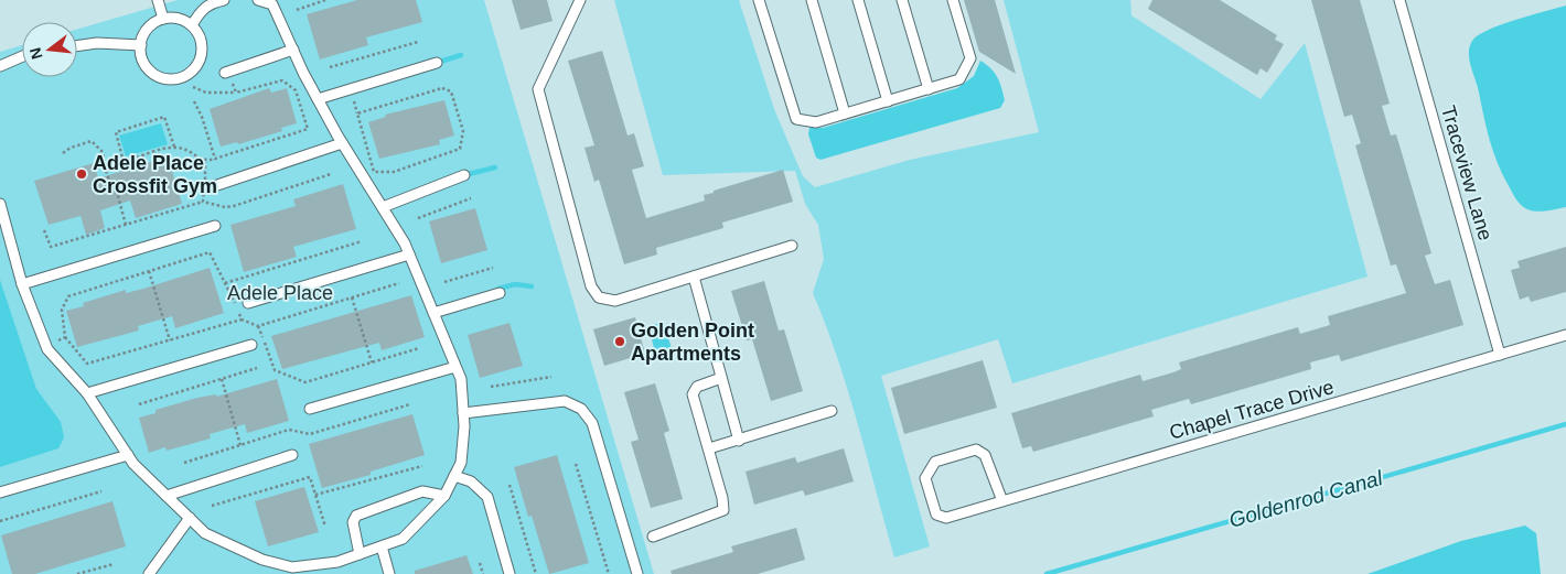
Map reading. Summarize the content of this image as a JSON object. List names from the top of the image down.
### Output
{
  "streets": {
    "lane": ["Traceview Lane", "Chapel Trace Drive"]
  },
  "crossings": [
    ["Traceview Lane", "Chapel Trace Drive"]
  ],
  "water": ["Goldenrod Canal"],
  "parks": ["Adele Place"],
  "places": ["Adele Place Crossfit Gym", "Golden Point Apartments"],
  "north": "left"
}
